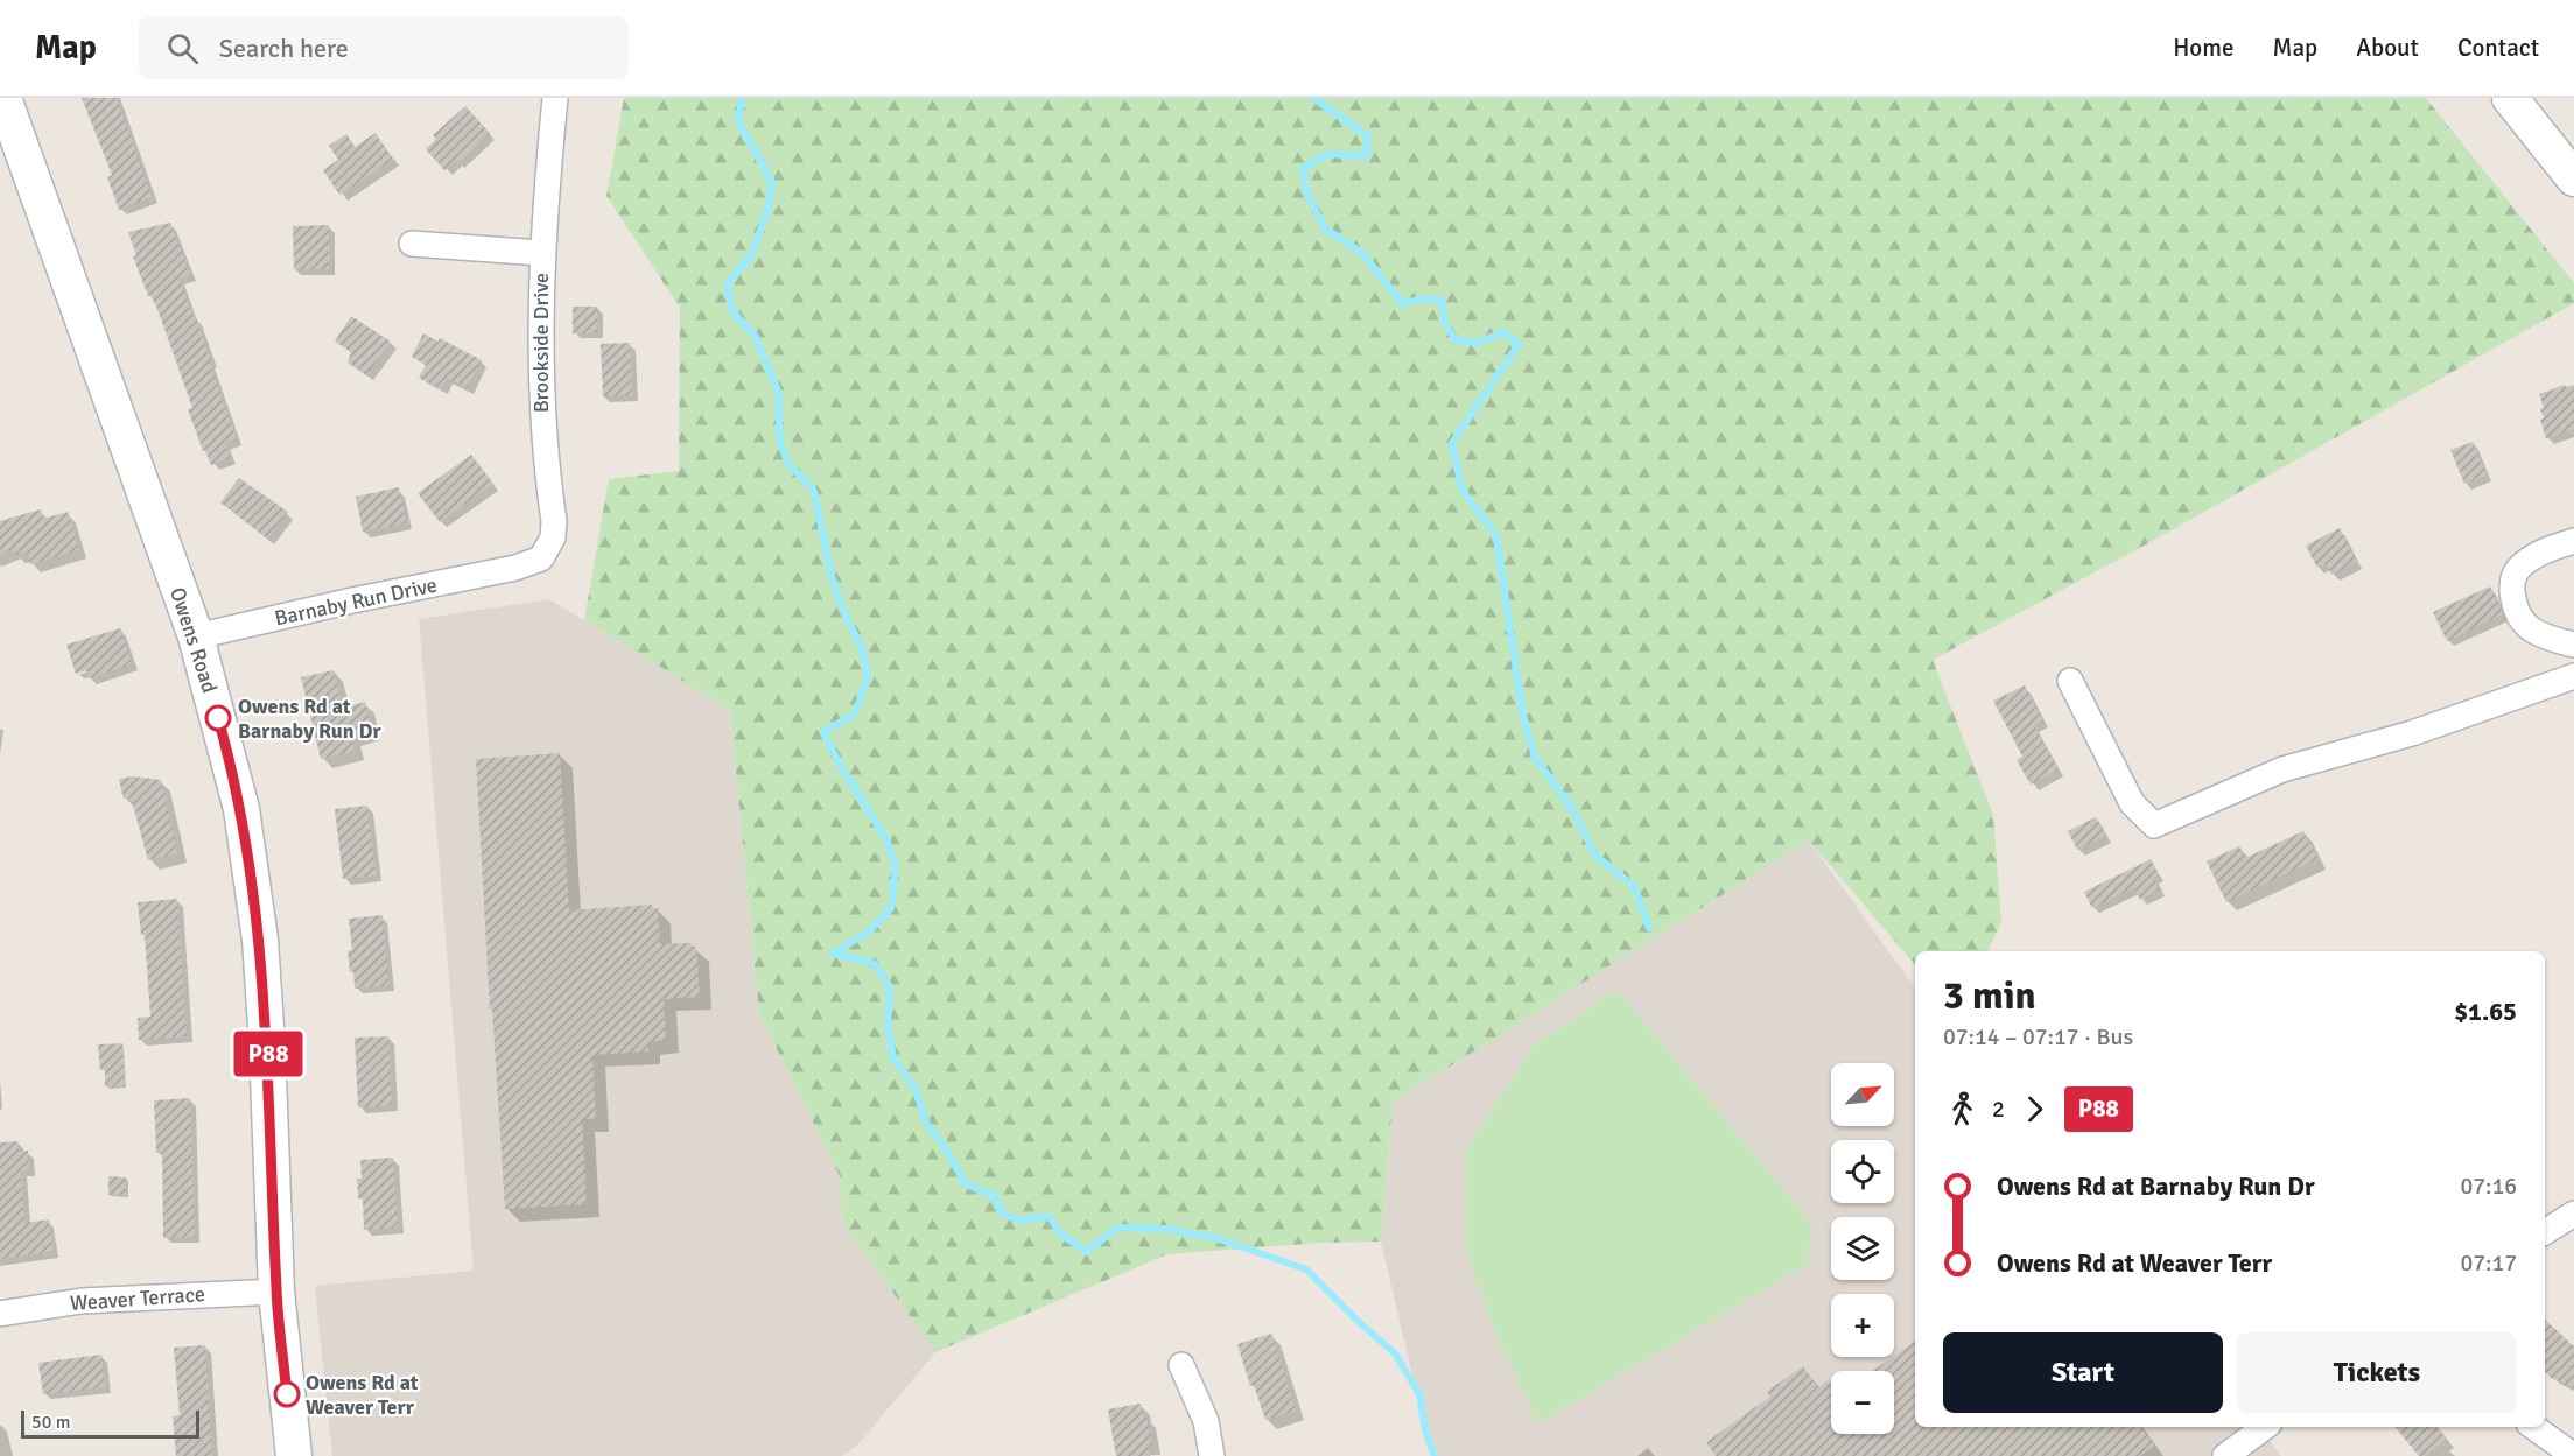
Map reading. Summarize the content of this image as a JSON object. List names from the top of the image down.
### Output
{
  "streets": {
    "street": [
      "Brookside Drive",
      "Barnaby Run Drive",
      "Owens Road",
      "Weaver Terrace"
    ]
  },
  "crossings": [
    ["Brookside Drive", "Barnaby Run Drive"],
    ["Barnaby Run Drive", "Owens Road"],
    ["Owens Road", "Weaver Terrace"]
  ],
  "places": ["Owens Rd at Barnaby Run Dr", "Owens Rd at Weaver Terr"],
  "lines": ["bus line P88"],
  "scale_bar": "50 m",
  "north": "top right",
  "page": {
    "header": "Map",
    "search": "Search here",
    "nav": [
      "Home",
      "Map",
      "About",
      "Contact"
    ],
    "on_map": "P88",
    "heading": ["3 min", "07:14 – 07:17 · Bus", "$1.65"],
    "map_buttons": ["+", "−"],
    "legs": ["2", "P88"],
    "list": [
      {
        "name": "Owens Rd at Barnaby Run Dr",
        "value": "07:16"
      },
      {
        "name": "Owens Rd at Weaver Terr",
        "value": "07:17"
      }
    ],
    "buttons": ["Start", "Tickets"],
    "scale": "50 m"
  }
}
